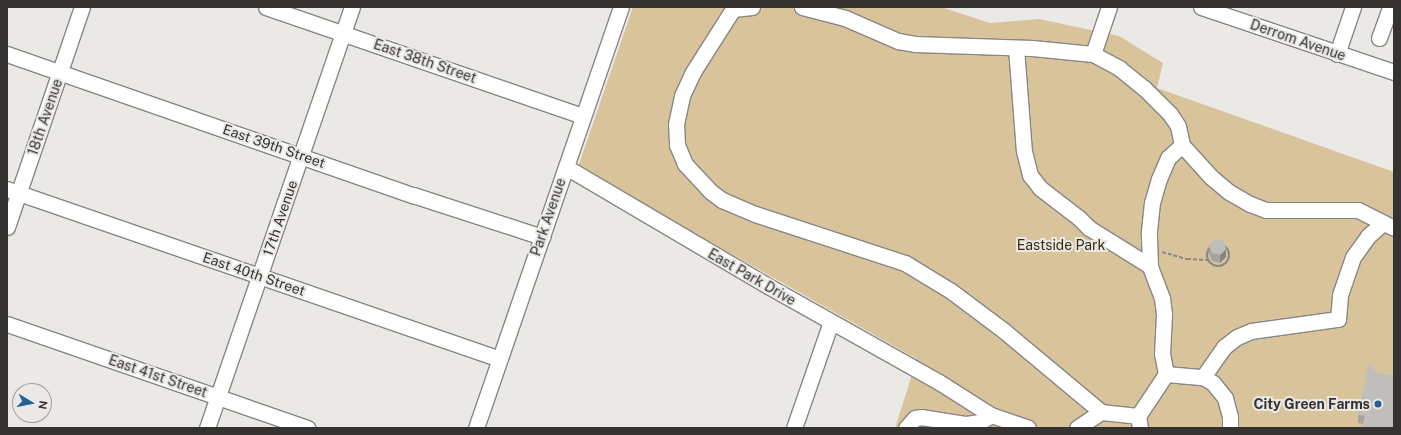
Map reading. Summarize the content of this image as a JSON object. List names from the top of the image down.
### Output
{
  "streets": {
    "street": [
      "Derrom Avenue",
      "East 38th Street",
      "18th Avenue",
      "East 39th Street",
      "Park Avenue",
      "17th Avenue",
      "East 40th Street",
      "East Park Drive",
      "East 41st Street"
    ]
  },
  "crossings": [
    ["East 38th Street", "Park Avenue"],
    ["East 38th Street", "17th Avenue"],
    ["18th Avenue", "East 39th Street"],
    ["18th Avenue", "East 40th Street"],
    ["East 39th Street", "Park Avenue"],
    ["East 39th Street", "17th Avenue"],
    ["Park Avenue", "East 40th Street"],
    ["Park Avenue", "East Park Drive"],
    ["17th Avenue", "East 40th Street"],
    ["17th Avenue", "East 41st Street"]
  ],
  "parks": ["Eastside Park"],
  "places": ["City Green Farms"],
  "north": "right"
}
